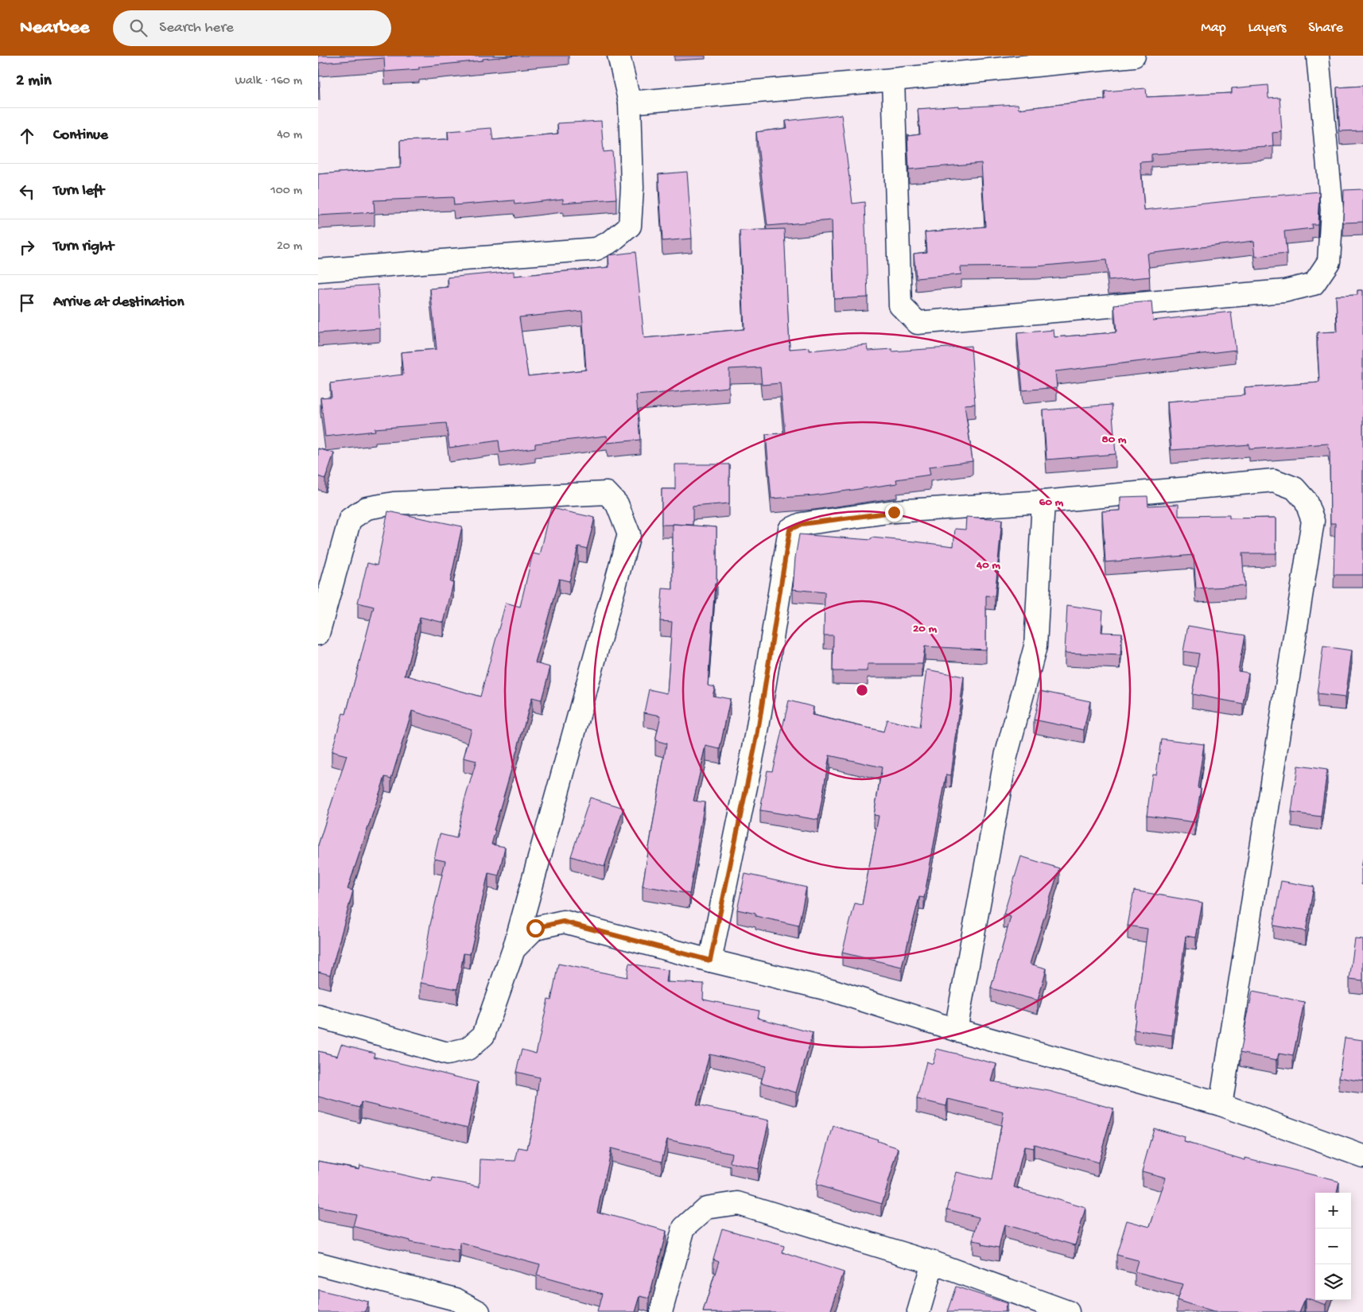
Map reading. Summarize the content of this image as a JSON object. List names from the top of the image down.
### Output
{
  "page": {
    "header": "Nearbee",
    "search": "Search here",
    "nav": ["Map", "Layers", "Share"],
    "heading": ["2 min", "Walk · 160 m"],
    "list": [
      ["Continue", "40 m"],
      ["Turn left", "100 m"],
      ["Turn right", "20 m"],
      "Arrive at destination"
    ],
    "map_buttons": ["+", "−"]
  },
  "rings": [
    "80 m",
    "60 m",
    "40 m",
    "20 m"
  ]
}
